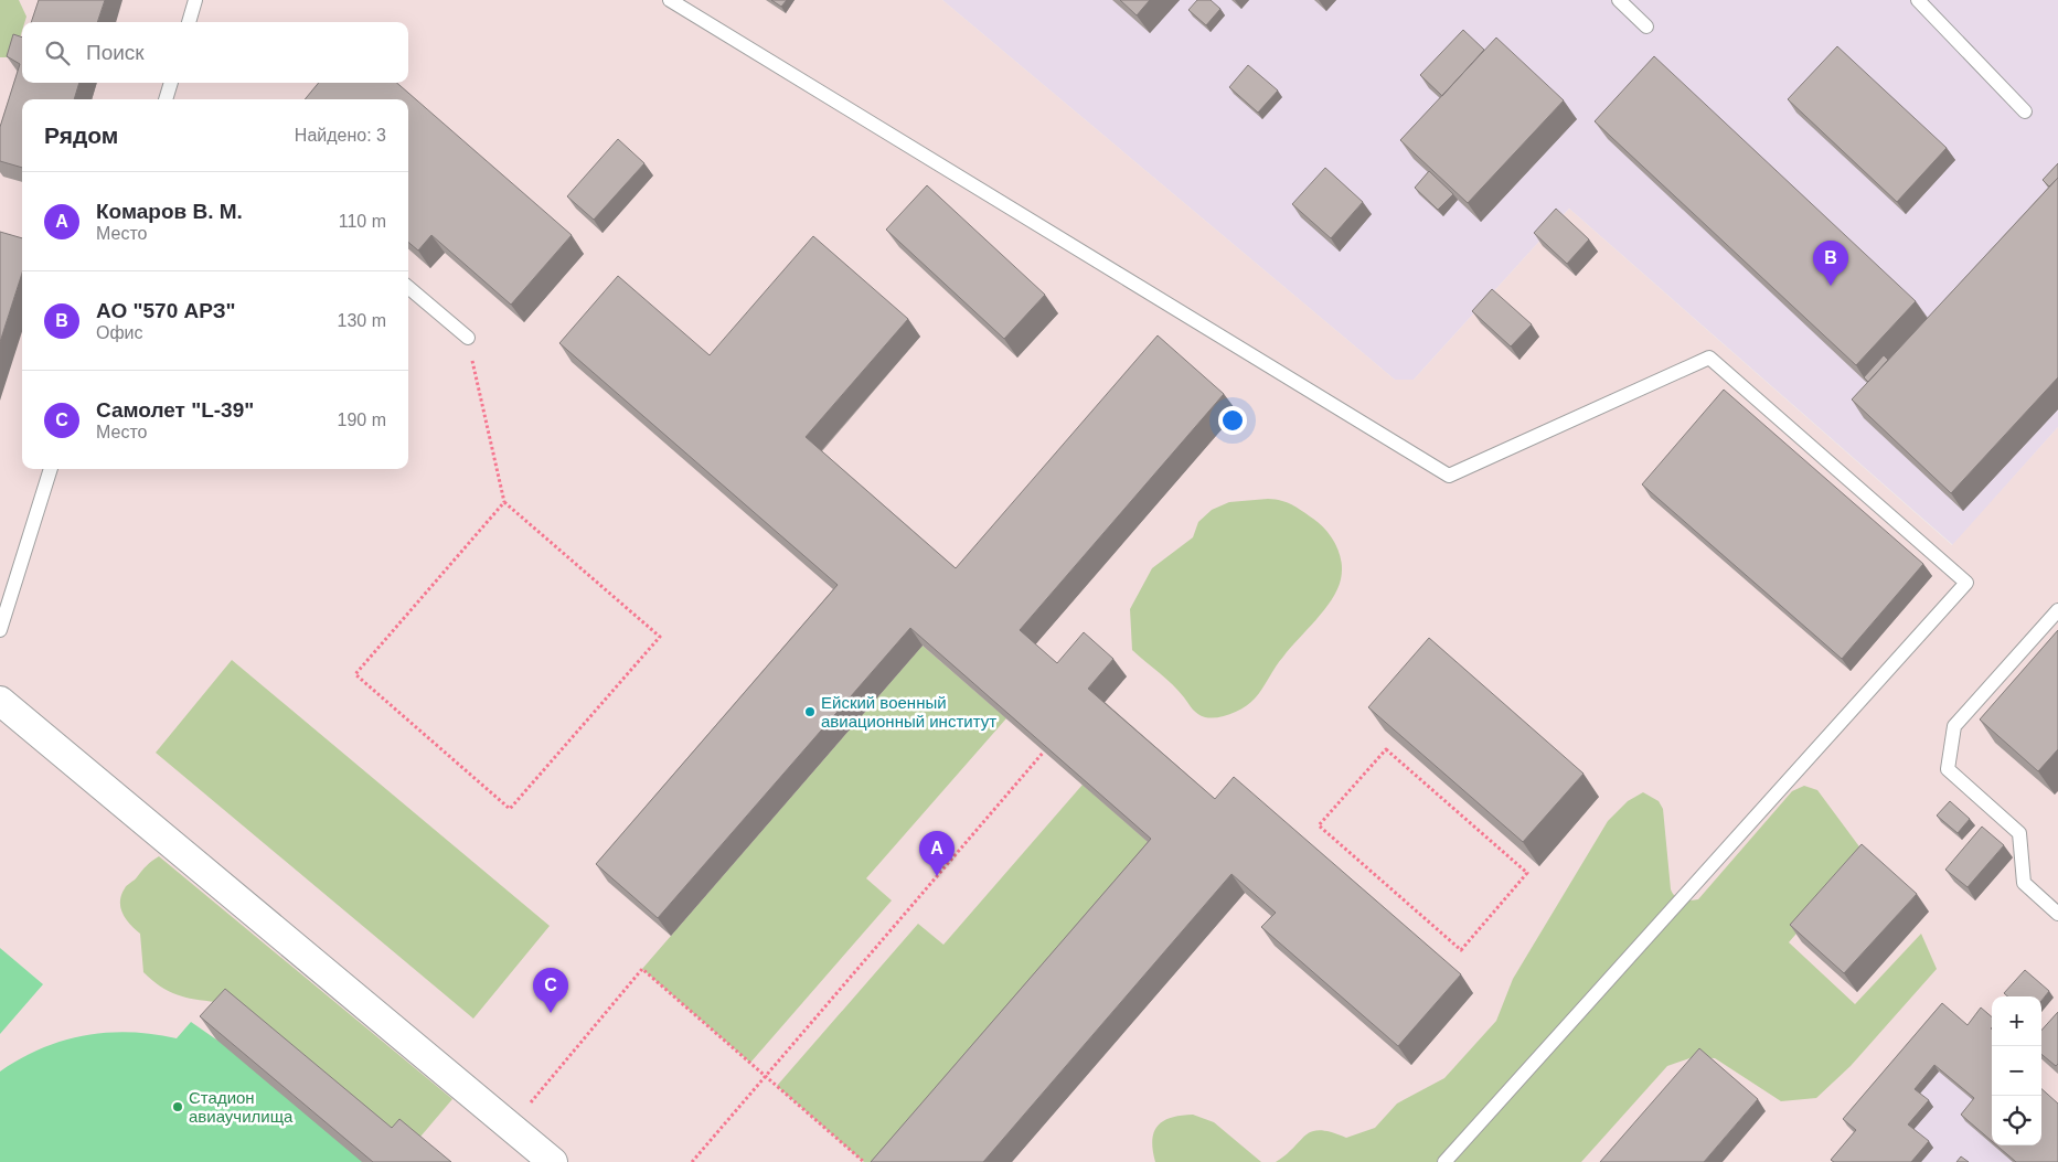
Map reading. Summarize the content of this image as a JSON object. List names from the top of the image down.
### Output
{
  "places": ["Ейский военный авиационный институт", "Стадион авиаучилища"],
  "page": {
    "search": "Поиск",
    "heading": ["Рядом", "Найдено: 3"],
    "list": [
      {
        "mark": "A",
        "name": "Комаров В. М.",
        "note": "Место",
        "value": "110 m"
      },
      {
        "mark": "B",
        "name": "АО \"570 АРЗ\"",
        "note": "Офис",
        "value": "130 m"
      },
      {
        "mark": "C",
        "name": "Самолет \"L-39\"",
        "note": "Место",
        "value": "190 m"
      }
    ],
    "pins": ["B", "A", "C"],
    "map_buttons": ["+", "−"]
  }
}
